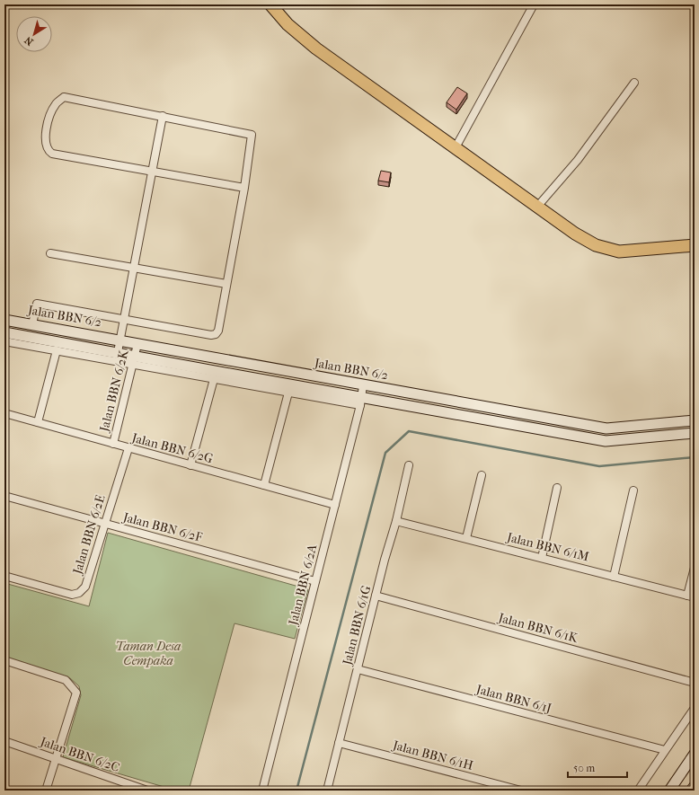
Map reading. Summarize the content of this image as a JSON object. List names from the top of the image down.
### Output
{
  "streets": {
    "street": [
      "Jalan BBN 6/2",
      "Jalan BBN 6/2K",
      "Jalan BBN 6/2G",
      "Jalan BBN 6/2F",
      "Jalan BBN 6/2E",
      "Jalan BBN 6/1M",
      "Jalan BBN 6/2A",
      "Jalan BBN 6/1G",
      "Jalan BBN 6/1K",
      "Jalan BBN 6/1J",
      "Jalan BBN 6/2C",
      "Jalan BBN 6/1H"
    ]
  },
  "crossings": [
    ["Jalan BBN 6/2", "Jalan BBN 6/2K"],
    ["Jalan BBN 6/2", "Jalan BBN 6/2A"],
    ["Jalan BBN 6/2K", "Jalan BBN 6/2G"],
    ["Jalan BBN 6/2G", "Jalan BBN 6/2E"],
    ["Jalan BBN 6/2G", "Jalan BBN 6/2A"],
    ["Jalan BBN 6/2F", "Jalan BBN 6/2E"],
    ["Jalan BBN 6/2F", "Jalan BBN 6/2A"],
    ["Jalan BBN 6/1M", "Jalan BBN 6/1G"],
    ["Jalan BBN 6/1G", "Jalan BBN 6/1K"],
    ["Jalan BBN 6/1G", "Jalan BBN 6/1J"],
    ["Jalan BBN 6/1G", "Jalan BBN 6/1H"]
  ],
  "parks": ["Taman Desa Cempaka"],
  "scale_bar": "50 m",
  "north": "bottom left"
}
